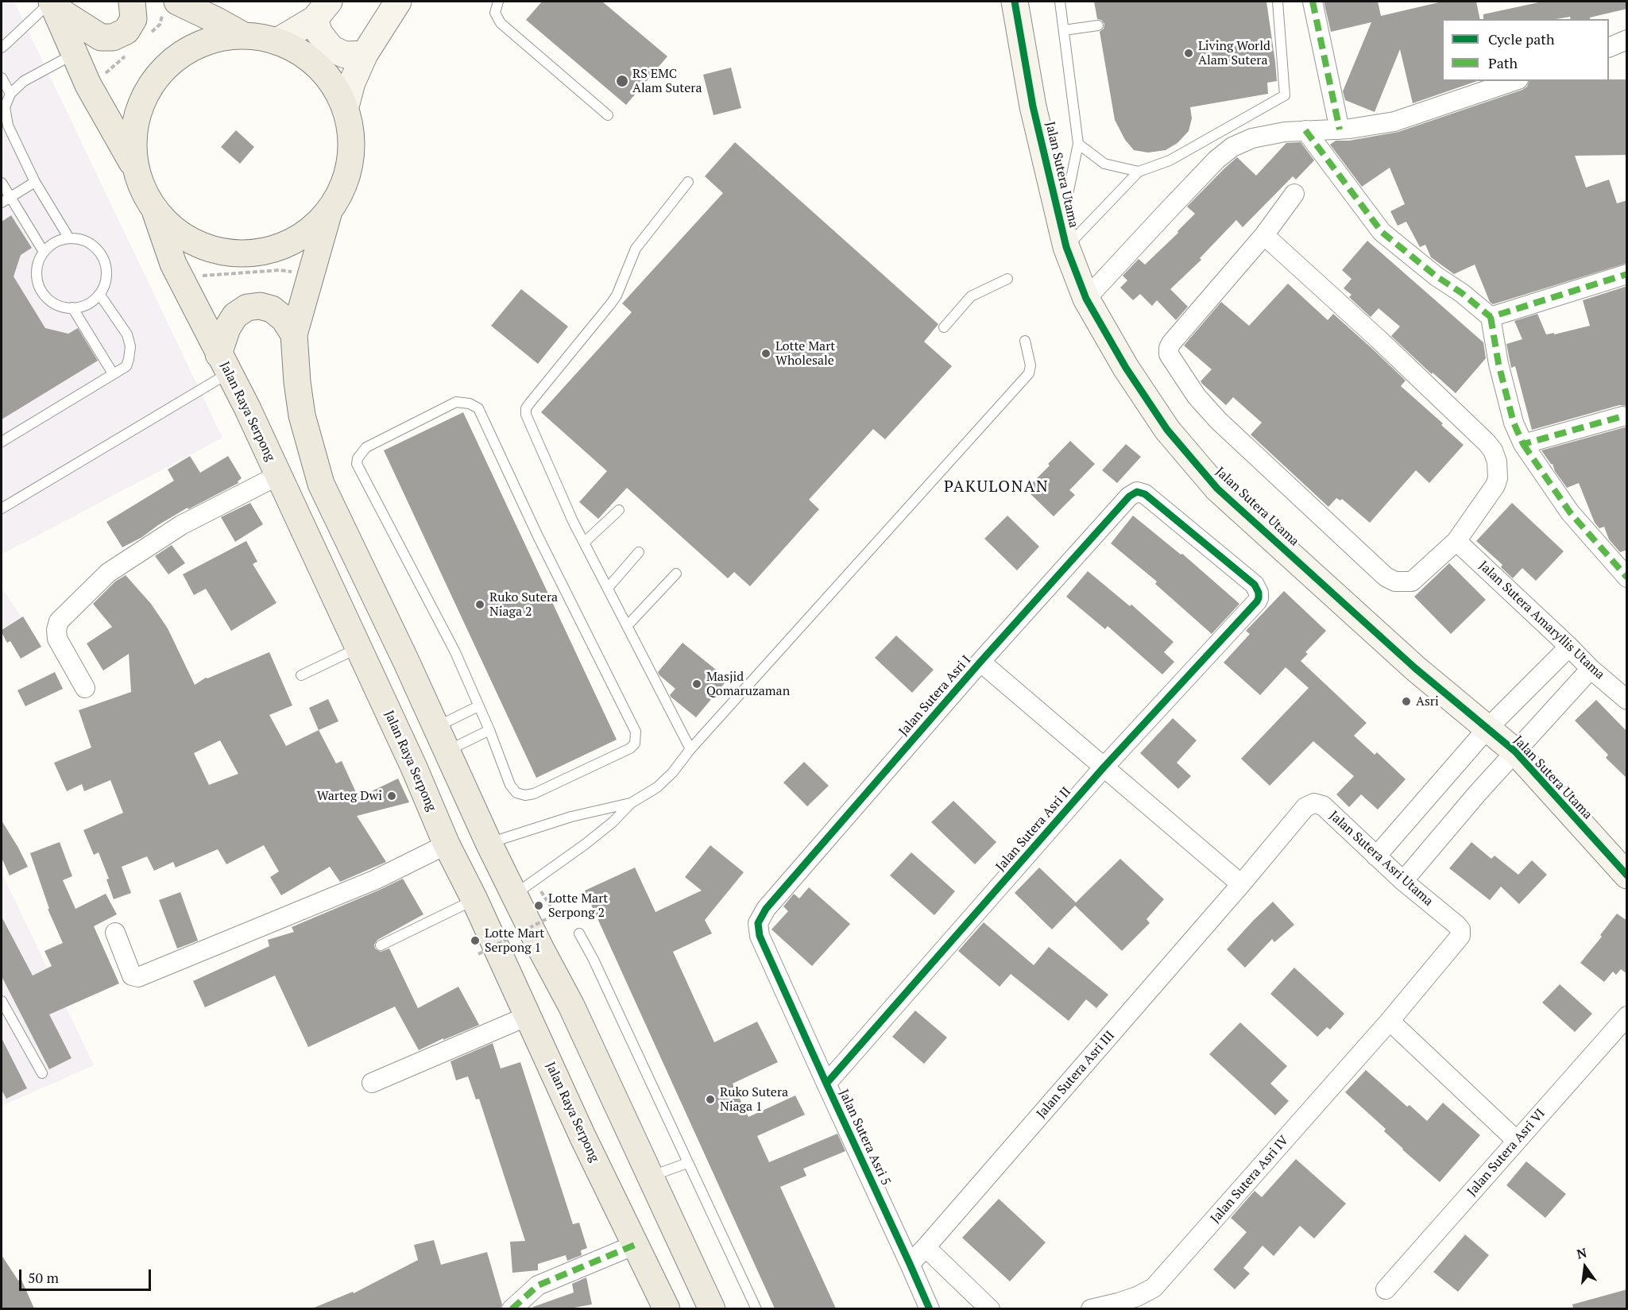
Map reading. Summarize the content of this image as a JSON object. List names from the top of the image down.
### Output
{
  "streets": {
    "main road": ["Jalan Raya Serpong"],
    "street": [
      "Jalan Sutera Utama",
      "Jalan Sutera Amaryllis Utama",
      "Jalan Sutera Asri I",
      "Jalan Sutera Asri II",
      "Jalan Sutera Asri Utama",
      "Jalan Sutera Asri III",
      "Jalan Sutera Asri 5",
      "Jalan Sutera Asri VI",
      "Jalan Sutera Asri IV"
    ]
  },
  "crossings": [
    ["Jalan Sutera Asri I", "Jalan Sutera Asri II"],
    ["Jalan Sutera Asri I", "Jalan Sutera Asri 5"],
    ["Jalan Sutera Asri II", "Jalan Sutera Asri 5"],
    ["Jalan Sutera Asri Utama", "Jalan Sutera Asri III"],
    ["Jalan Sutera Asri Utama", "Jalan Sutera Asri IV"],
    ["Jalan Sutera Asri III", "Jalan Sutera Asri 5"]
  ],
  "districts": ["PAKULONAN"],
  "places": [
    "Living World Alam Sutera",
    "RS EMC Alam Sutera",
    "Lotte Mart Wholesale",
    "Ruko Sutera Niaga 2",
    "Masjid Qomaruzaman",
    "Asri",
    "Warteg Dwi",
    "Lotte Mart Serpong 2",
    "Lotte Mart Serpong 1",
    "Ruko Sutera Niaga 1"
  ],
  "legend": ["Cycle path", "Path"],
  "scale_bar": "50 m",
  "north": "top"
}
